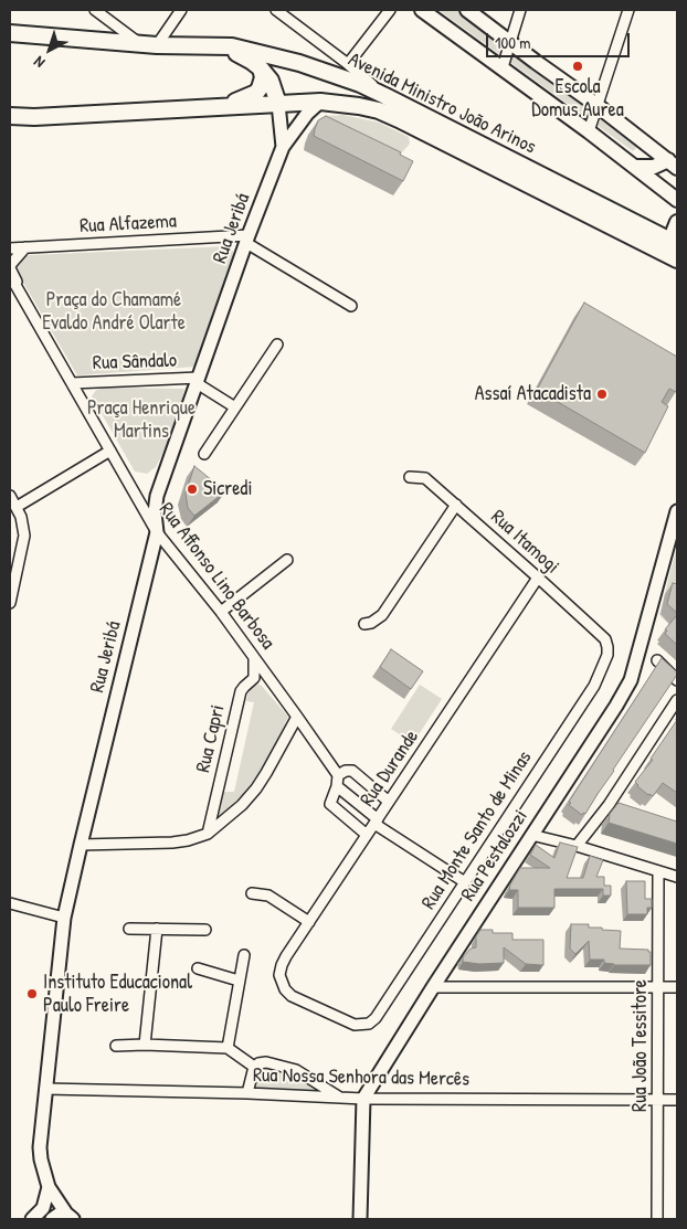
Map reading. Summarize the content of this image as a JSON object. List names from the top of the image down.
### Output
{
  "streets": {
    "main road": ["Avenida Ministro João Arinos"],
    "street": [
      "Rua Alfazema",
      "Rua Jeribá",
      "Rua Sândalo",
      "Rua Itamogi",
      "Rua Affonso Lino Barbosa",
      "Rua Capri",
      "Rua Durande",
      "Rua Monte Santo de Minas",
      "Rua Pestalozzi",
      "Rua João Tessitore",
      "Rua Nossa Senhora das Mercês"
    ]
  },
  "crossings": [
    ["Rua Alfazema", "Rua Jeribá"],
    ["Rua Alfazema", "Rua Affonso Lino Barbosa"],
    ["Rua Jeribá", "Rua Sândalo"],
    ["Rua Jeribá", "Rua Affonso Lino Barbosa"],
    ["Rua Jeribá", "Rua Nossa Senhora das Mercês"],
    ["Rua Sândalo", "Rua Affonso Lino Barbosa"],
    ["Rua Itamogi", "Rua Durande"],
    ["Rua Itamogi", "Rua Monte Santo de Minas"],
    ["Rua Affonso Lino Barbosa", "Rua Capri"],
    ["Rua Durande", "Rua Monte Santo de Minas"],
    ["Rua Pestalozzi", "Rua Nossa Senhora das Mercês"],
    ["Rua João Tessitore", "Rua Nossa Senhora das Mercês"]
  ],
  "parks": ["Praça do Chamamé Evaldo André Olarte", "Praça Henrique Martins"],
  "places": [
    "Escola Domus Aurea",
    "Assaí Atacadista",
    "Sicredi",
    "Instituto Educacional Paulo Freire"
  ],
  "scale_bar": "100 m",
  "north": "bottom left"
}
